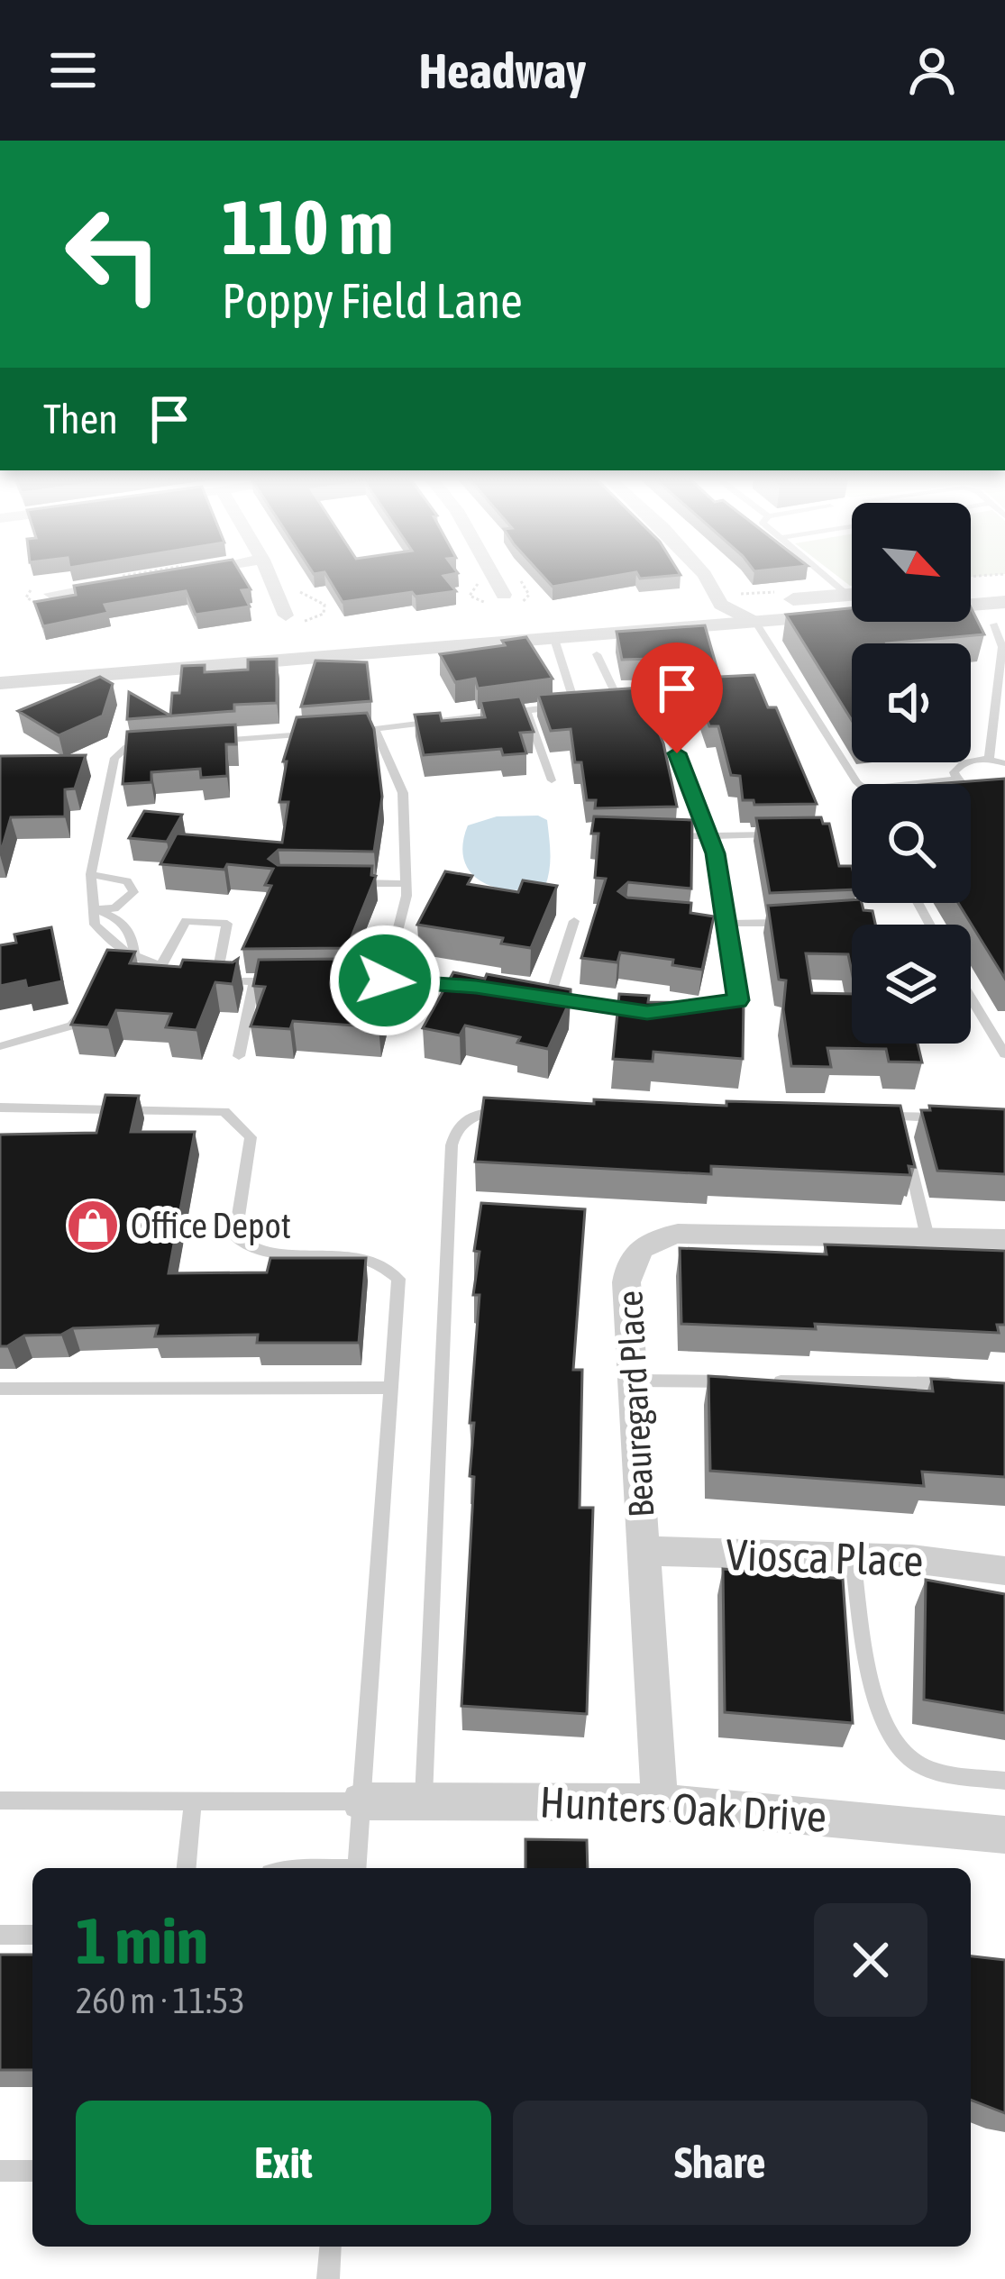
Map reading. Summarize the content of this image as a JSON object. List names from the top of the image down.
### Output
{
  "streets": {
    "street": ["Beauregard Place", "Viosca Place", "Hunters Oak Drive"]
  },
  "crossings": [
    ["Beauregard Place", "Viosca Place"],
    ["Beauregard Place", "Hunters Oak Drive"]
  ],
  "places": {
    "shop": ["Office Depot"]
  },
  "north": "bottom right",
  "page": {
    "header": "Headway",
    "turn": ["110 m", "Poppy Field Lane"],
    "then": "Then",
    "heading": ["1 min", "260 m · 11:53"],
    "buttons": ["Exit", "Share"]
  }
}
